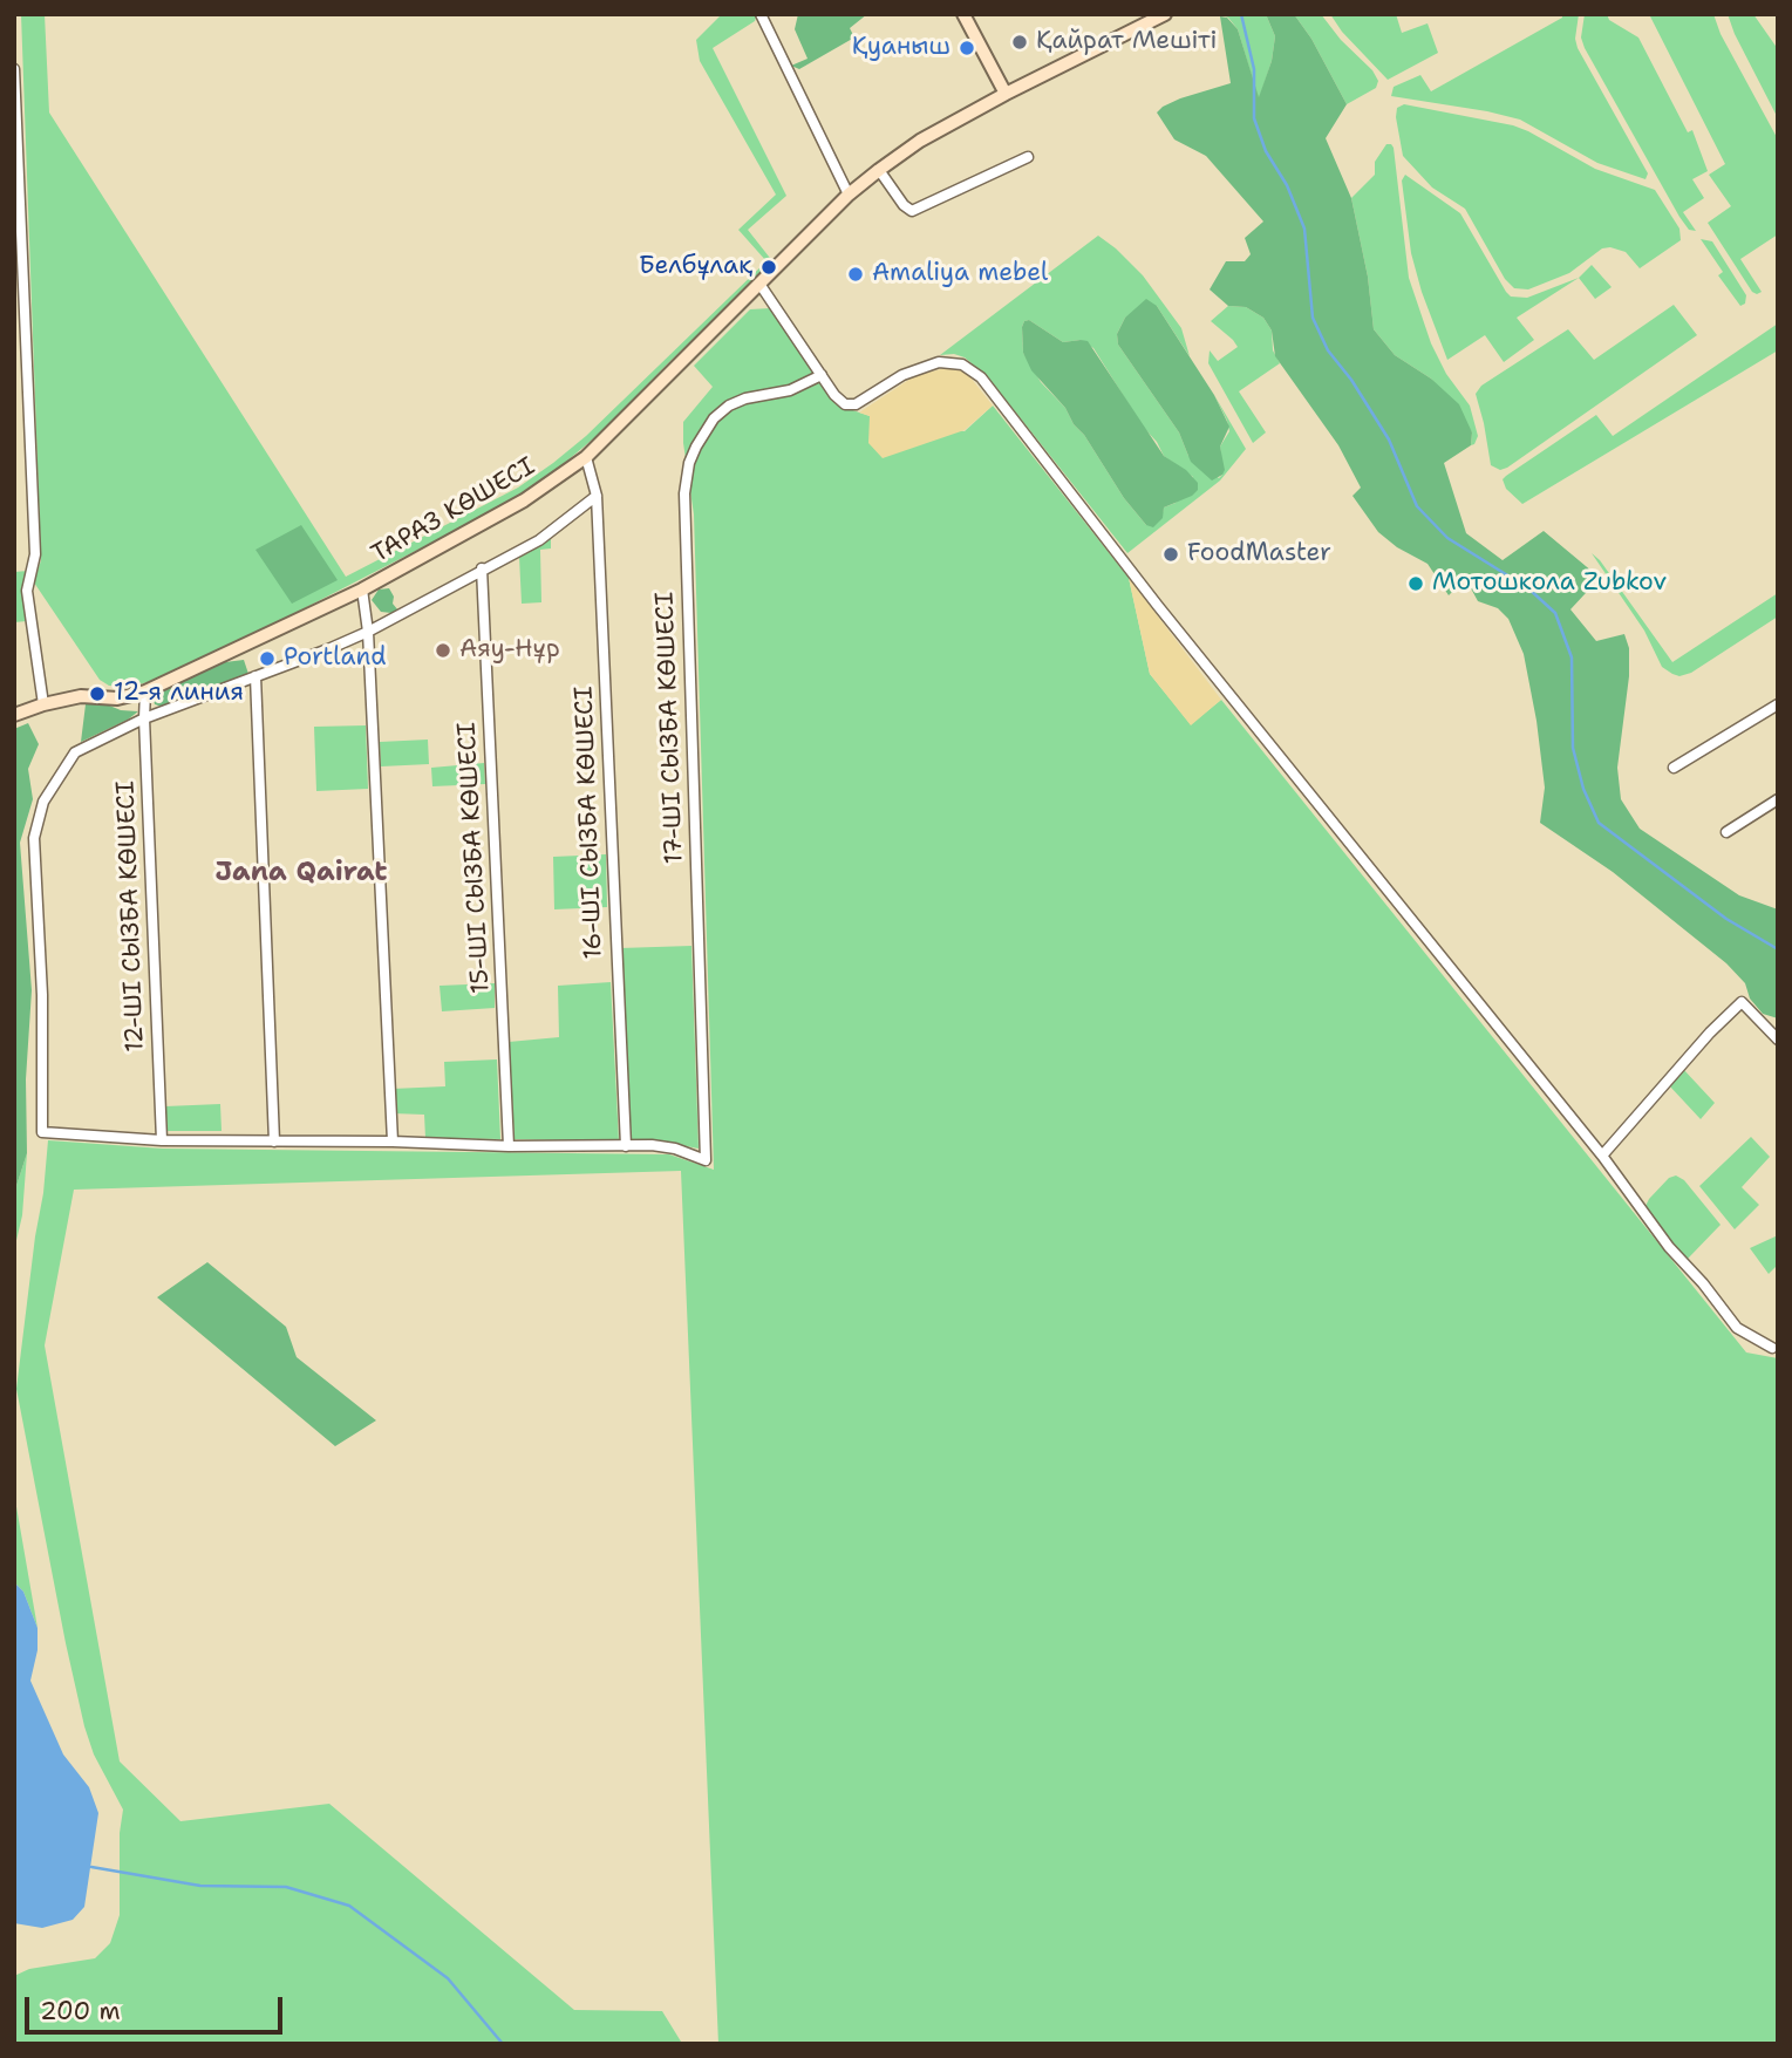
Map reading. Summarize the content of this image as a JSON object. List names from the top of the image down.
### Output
{
  "streets": {
    "street": [
      "ТАРАЗ КӨШЕСІ",
      "17-ШІ СЫЗБА КӨШЕСІ",
      "16-ШІ СЫЗБА КӨШЕСІ",
      "15-ШІ СЫЗБА КӨШЕСІ",
      "12-ШІ СЫЗБА КӨШЕСІ"
    ]
  },
  "crossings": [
    ["ТАРАЗ КӨШЕСІ", "16-ШІ СЫЗБА КӨШЕСІ"],
    ["ТАРАЗ КӨШЕСІ", "12-ШІ СЫЗБА КӨШЕСІ"],
    ["17-ШІ СЫЗБА КӨШЕСІ", "16-ШІ СЫЗБА КӨШЕСІ"]
  ],
  "districts": ["Jana Qairat"],
  "places": [
    "Қайрат Мешіті",
    "Қуаныш",
    "Белбұлақ",
    "Amaliya mebel",
    "FoodMaster",
    "Мотошкола Zubkov",
    "Аяу-Нұр",
    "Portland",
    "12-я линия"
  ],
  "scale_bar": "200 m"
}
